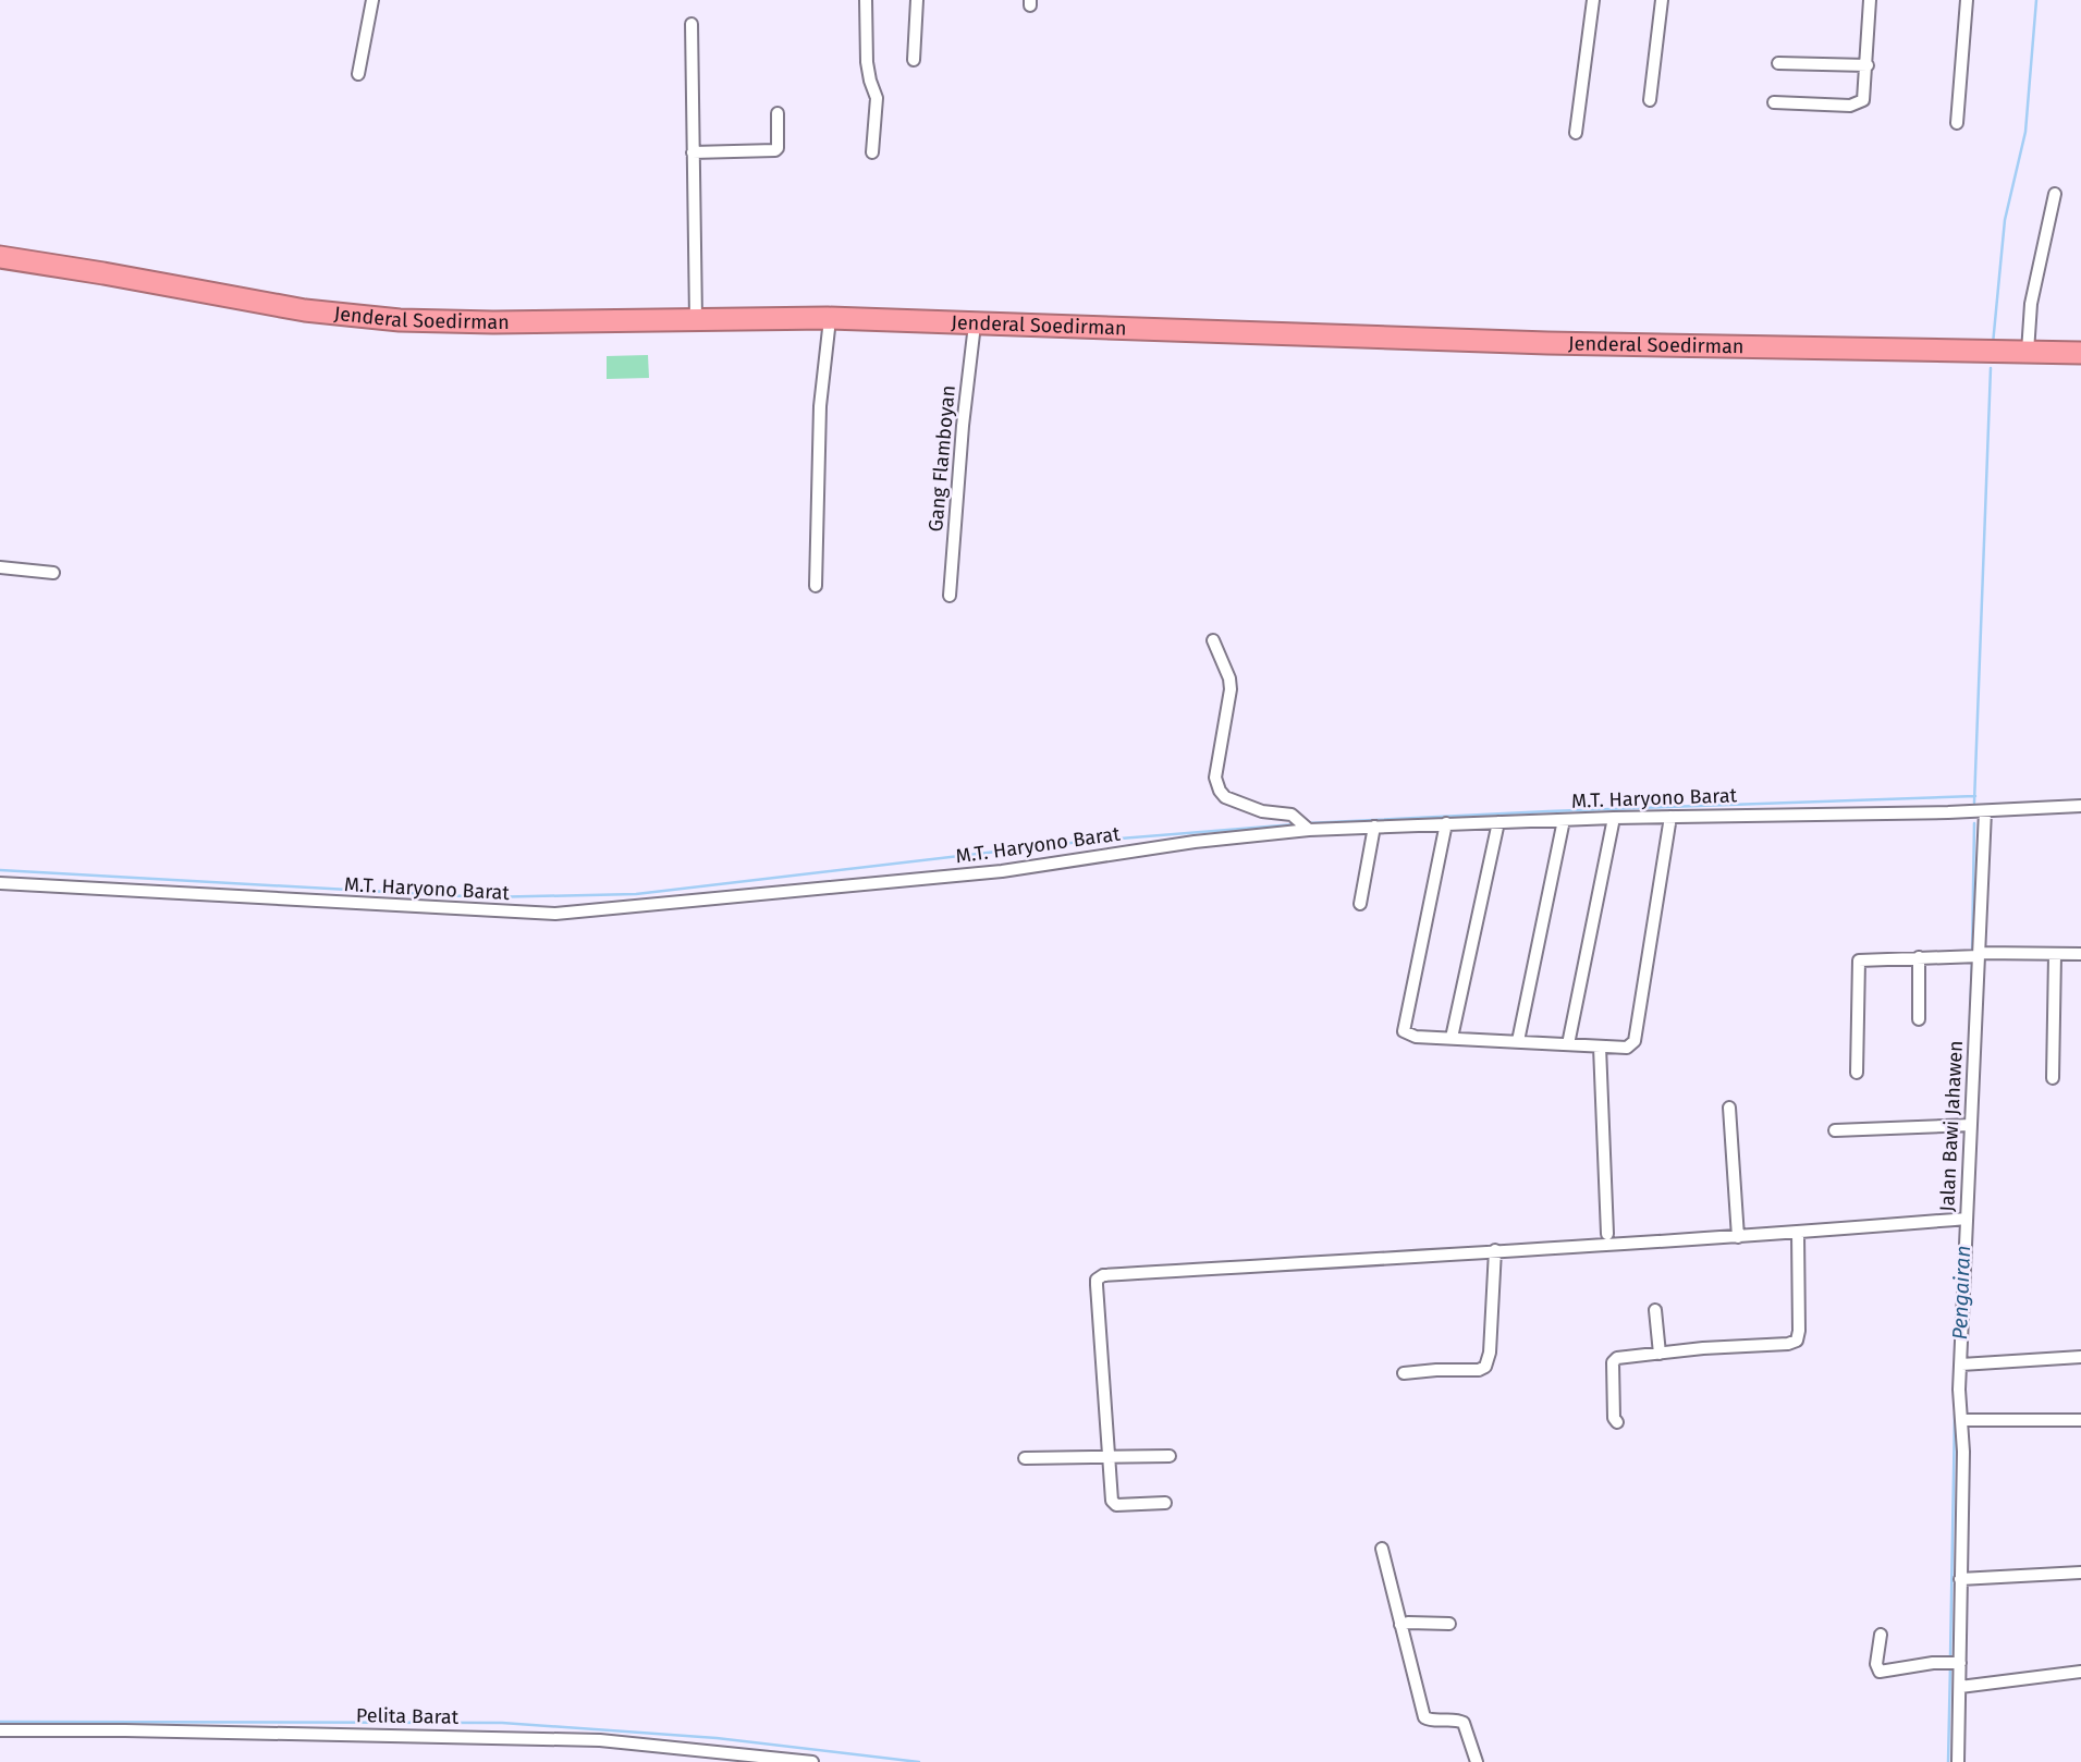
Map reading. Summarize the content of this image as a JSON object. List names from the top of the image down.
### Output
{
  "streets": {
    "highway": ["Jenderal Soedirman"],
    "street": [
      "Gang Flamboyan",
      "M.T. Haryono Barat",
      "Jalan Bawi Jahawen",
      "Pelita Barat"
    ]
  },
  "crossings": [
    ["Jenderal Soedirman", "Gang Flamboyan"],
    ["M.T. Haryono Barat", "Jalan Bawi Jahawen"]
  ],
  "water": ["Pengairan"]
}
